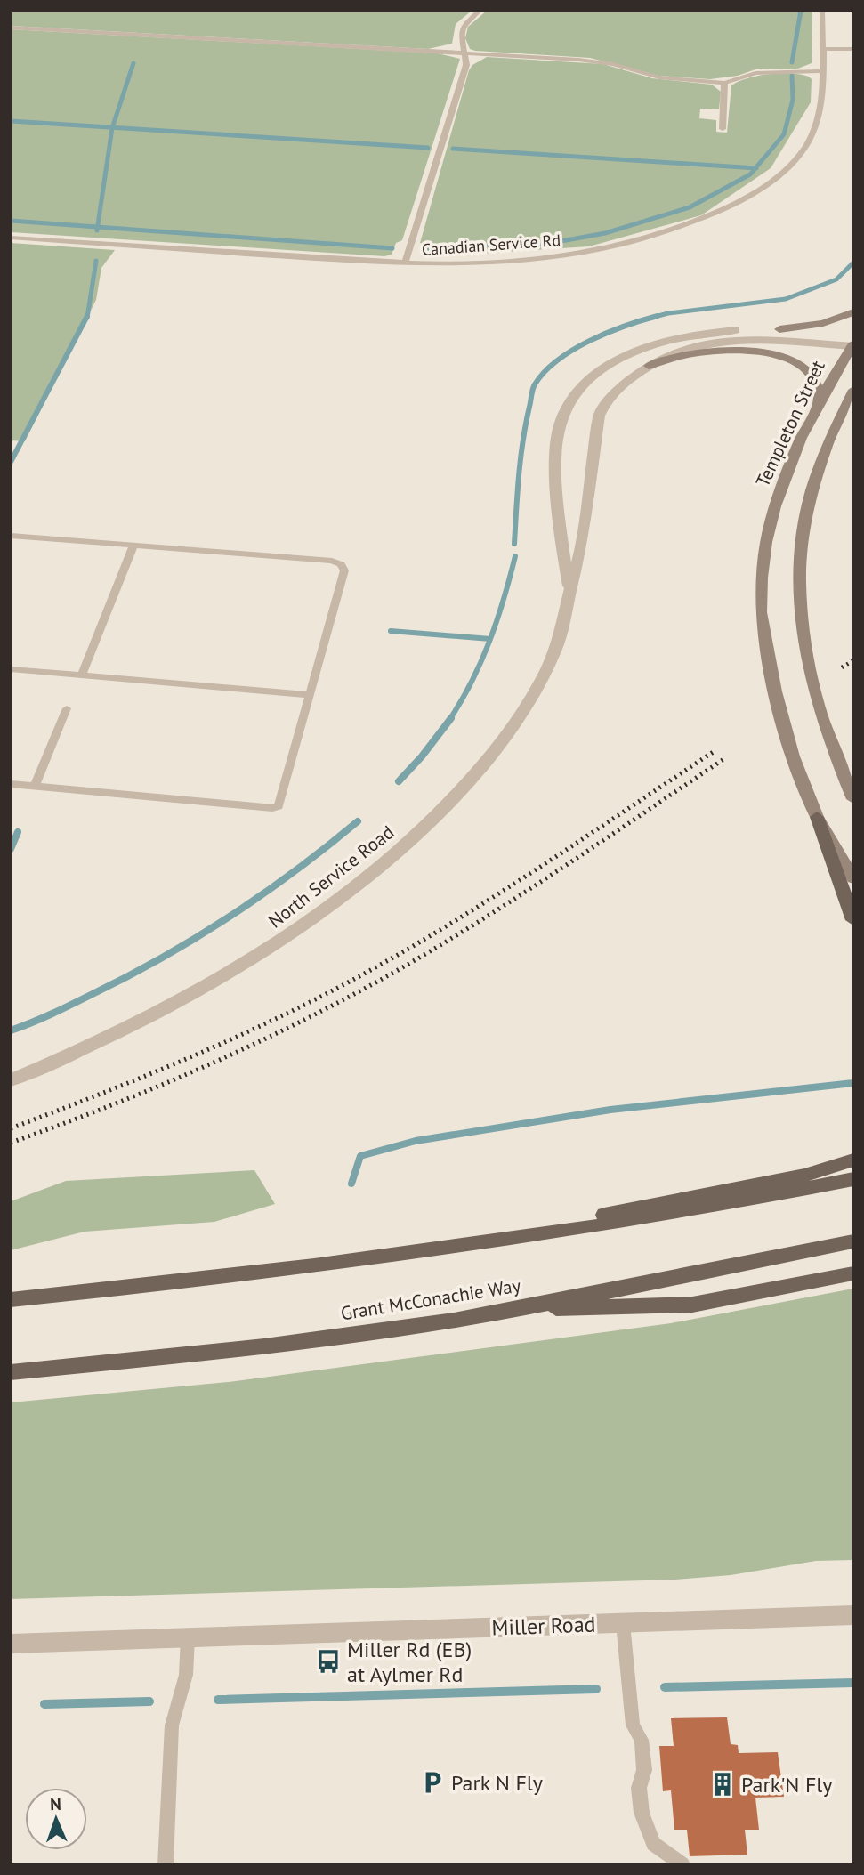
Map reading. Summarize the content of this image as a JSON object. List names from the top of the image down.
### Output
{
  "streets": {
    "main road": ["Grant McConachie Way"],
    "street": ["Templeton Street", "North Service Road", "Miller Road"],
    "lane": ["Canadian Service Rd"]
  },
  "crossings": [
    ["Templeton Street", "North Service Road"]
  ],
  "places": {
    "bus stop": ["Miller Rd (EB) at Aylmer Rd"],
    "parking": ["Park N Fly"],
    "building": ["Park'N Fly"]
  },
  "north": "top"
}
